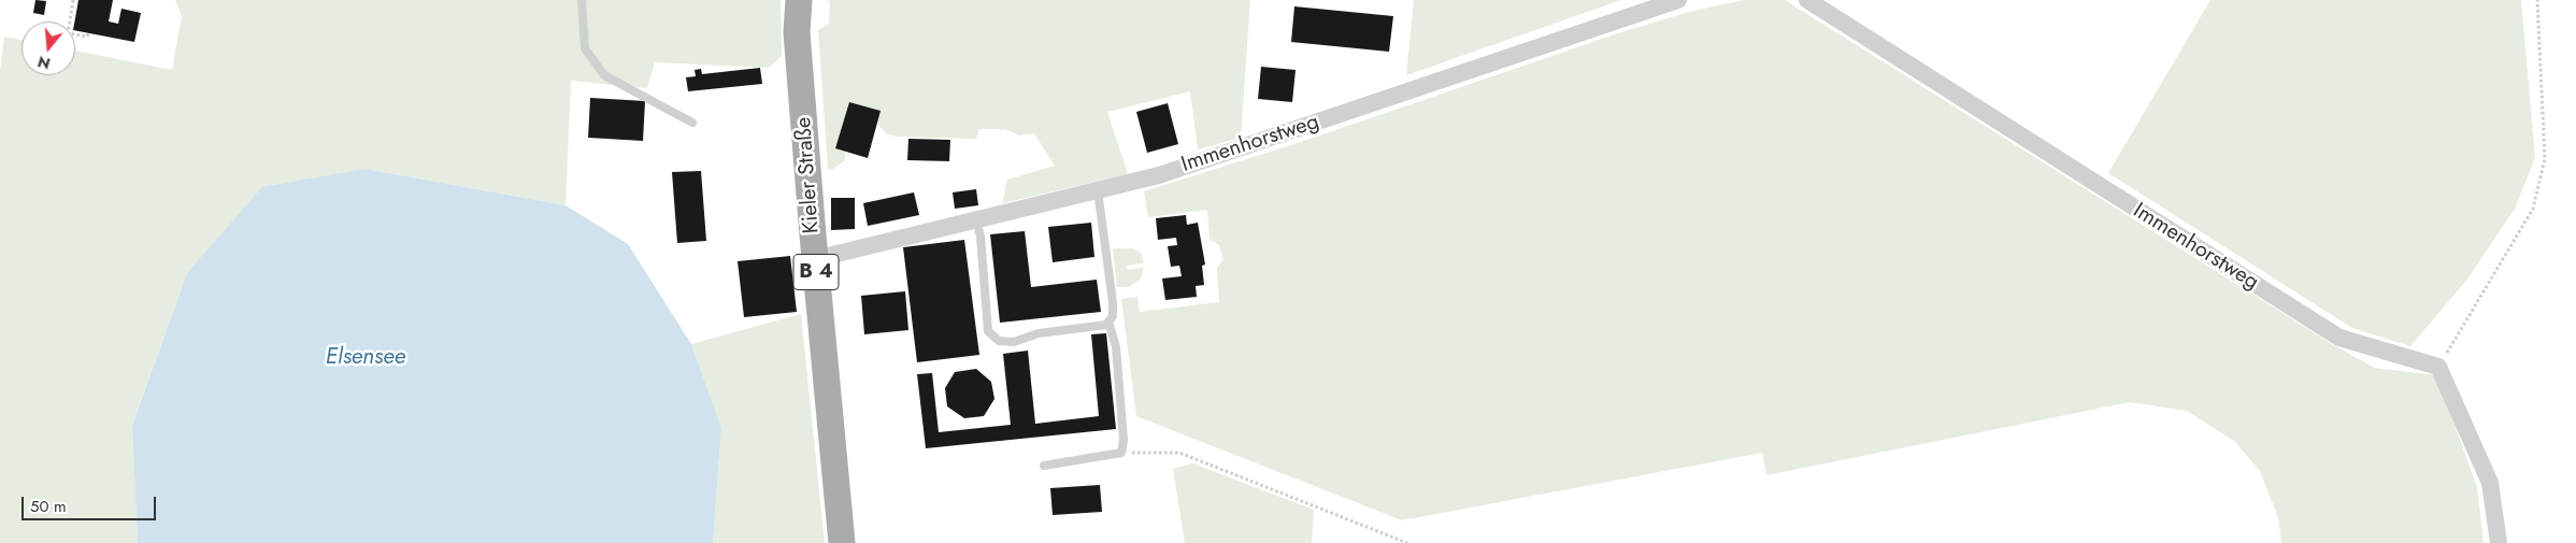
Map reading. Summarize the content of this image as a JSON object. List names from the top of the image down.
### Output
{
  "streets": {
    "main road": ["Kieler Straße", "B 4"],
    "street": ["Immenhorstweg"]
  },
  "crossings": [
    ["Immenhorstweg", "Kieler Straße"]
  ],
  "water": ["Elsensee"],
  "scale_bar": "50 m",
  "north": "bottom"
}
